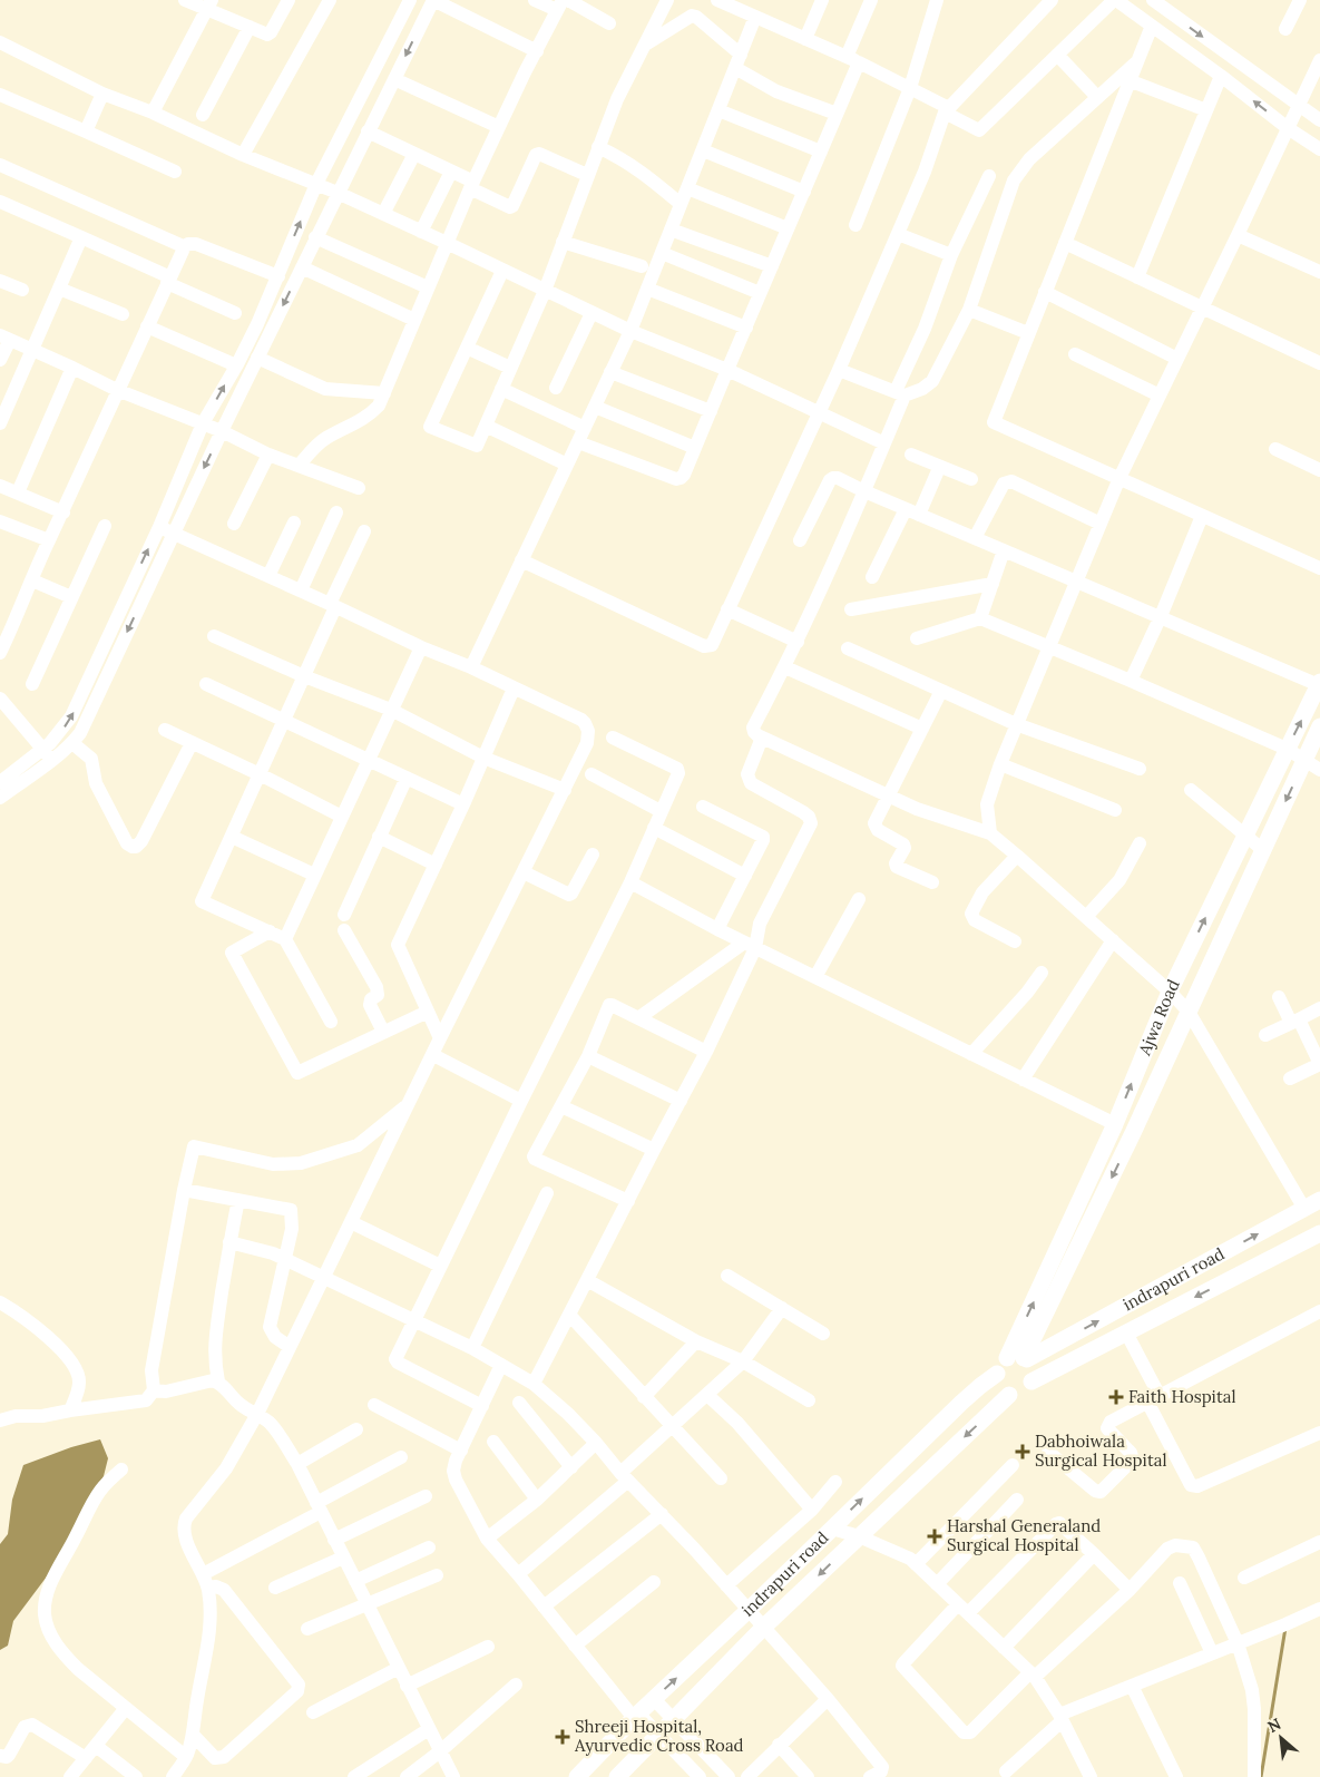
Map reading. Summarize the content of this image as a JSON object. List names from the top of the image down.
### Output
{
  "streets": {
    "main road": ["Ajwa Road", "indrapuri road"]
  },
  "crossings": [
    ["Ajwa Road", "indrapuri road"]
  ],
  "places": {
    "health": [
      "Faith Hospital",
      "Dabhoiwala Surgical Hospital",
      "Harshal Generaland Surgical Hospital",
      "Shreeji Hospital, Ayurvedic Cross Road"
    ]
  },
  "north": "top left"
}
